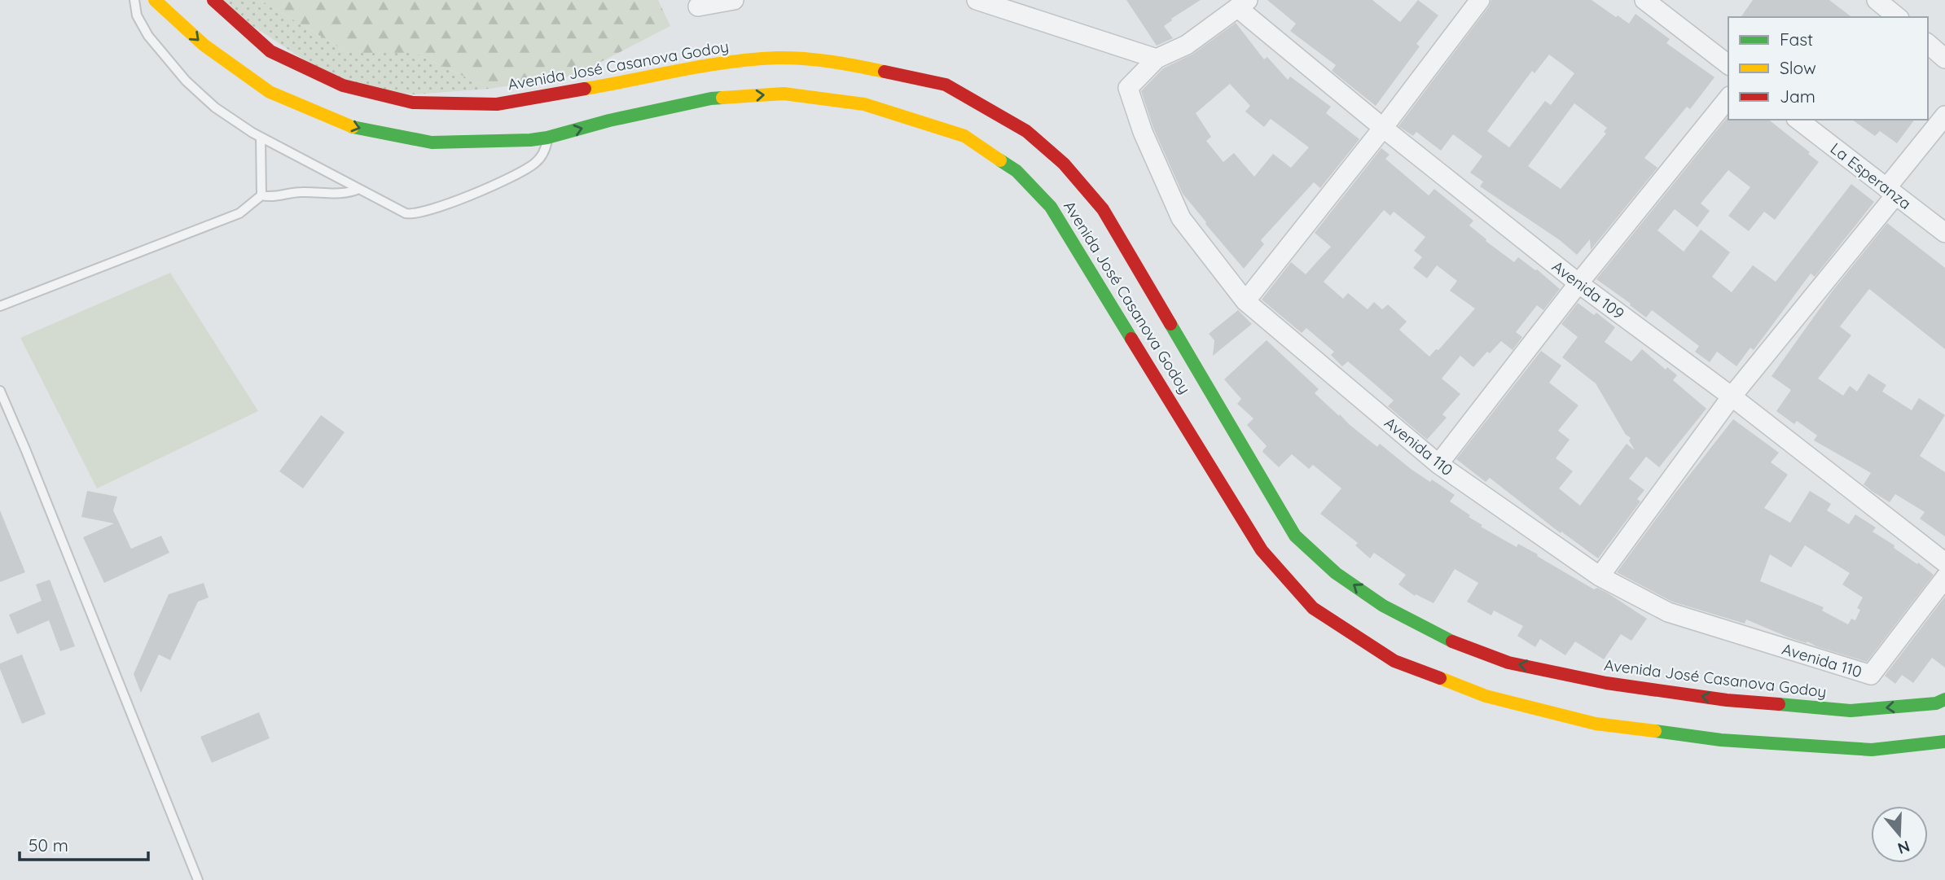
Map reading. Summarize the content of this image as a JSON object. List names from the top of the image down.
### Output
{
  "streets": {
    "street": [
      "Avenida José Casanova Godoy",
      "La Esperanza",
      "Avenida 109",
      "Avenida 110"
    ]
  },
  "legend": ["Fast", "Slow", "Jam"],
  "scale_bar": "50 m",
  "north": "bottom"
}
